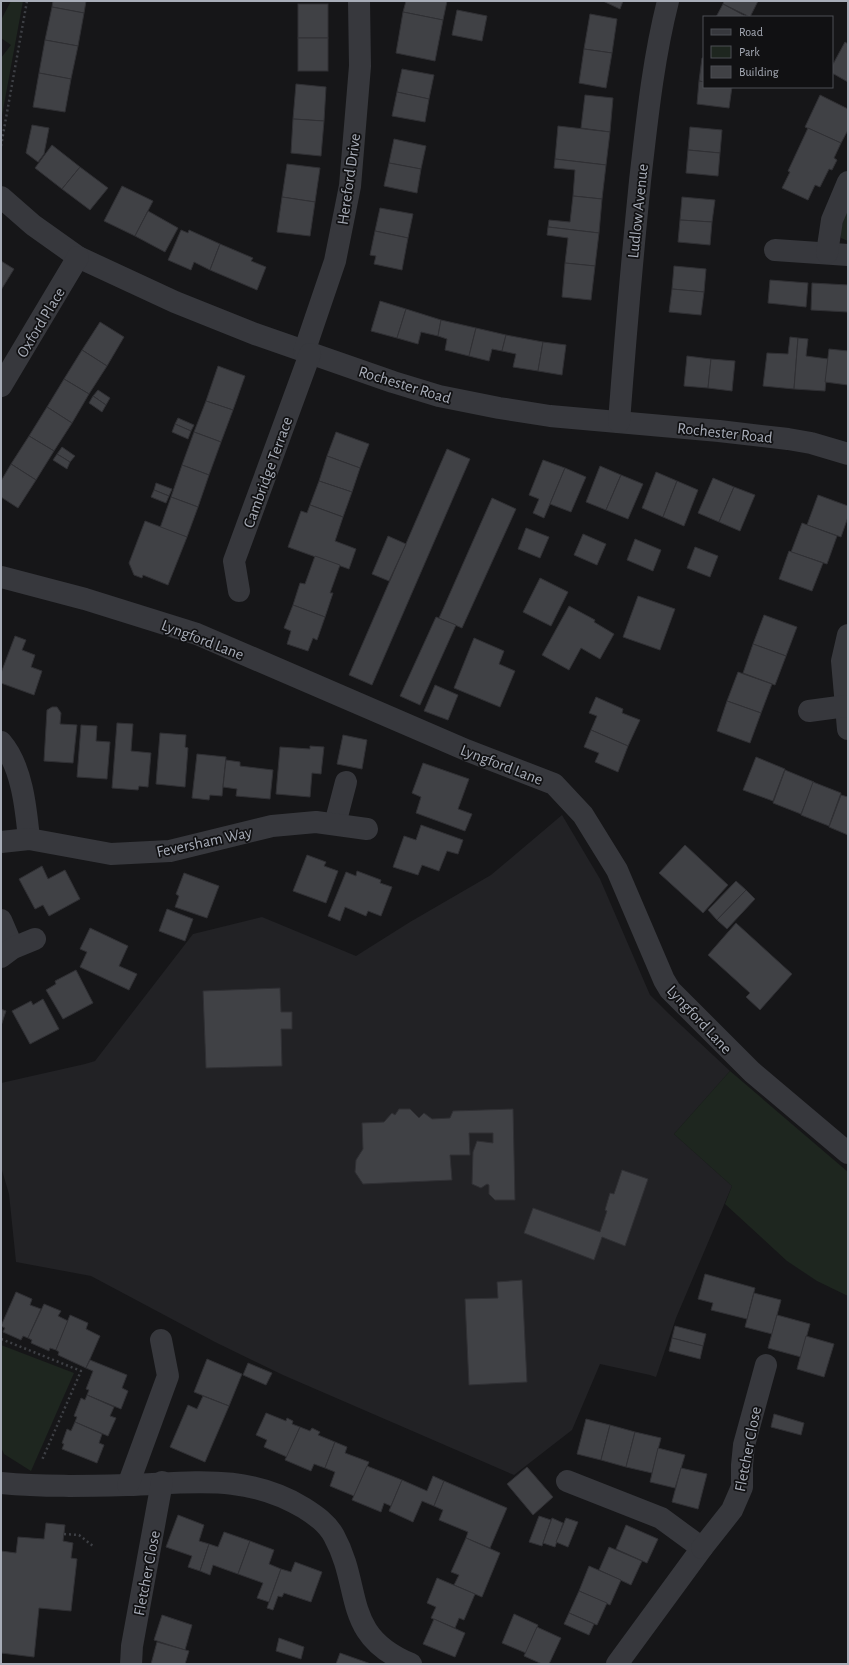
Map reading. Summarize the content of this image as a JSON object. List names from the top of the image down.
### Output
{
  "streets": {
    "street": [
      "Hereford Drive",
      "Ludlow Avenue",
      "Oxford Place",
      "Rochester Road",
      "Cambridge Terrace",
      "Lyngford Lane",
      "Feversham Way",
      "Fletcher Close"
    ]
  },
  "crossings": [
    ["Hereford Drive", "Rochester Road"],
    ["Hereford Drive", "Cambridge Terrace"],
    ["Ludlow Avenue", "Rochester Road"],
    ["Oxford Place", "Rochester Road"],
    ["Rochester Road", "Cambridge Terrace"]
  ],
  "legend": ["Road", "Park", "Building"]
}
